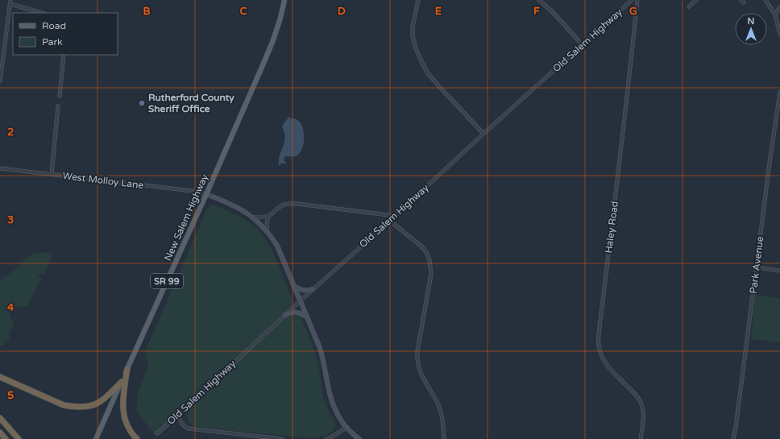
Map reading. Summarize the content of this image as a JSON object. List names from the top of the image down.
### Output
{
  "streets": {
    "main road": ["New Salem Highway", "SR 99"],
    "street": [
      "Old Salem Highway",
      "West Molloy Lane",
      "Haley Road",
      "Park Avenue"
    ]
  },
  "crossings": [
    ["West Molloy Lane", "New Salem Highway"]
  ],
  "places": ["Rutherford County Sheriff Office"],
  "legend": ["Road", "Park"],
  "north": "top",
  "grid": {
    "columns": [
      "B",
      "C",
      "D",
      "E",
      "F",
      "G"
    ],
    "rows": [
      "2",
      "3",
      "4",
      "5"
    ]
  }
}
